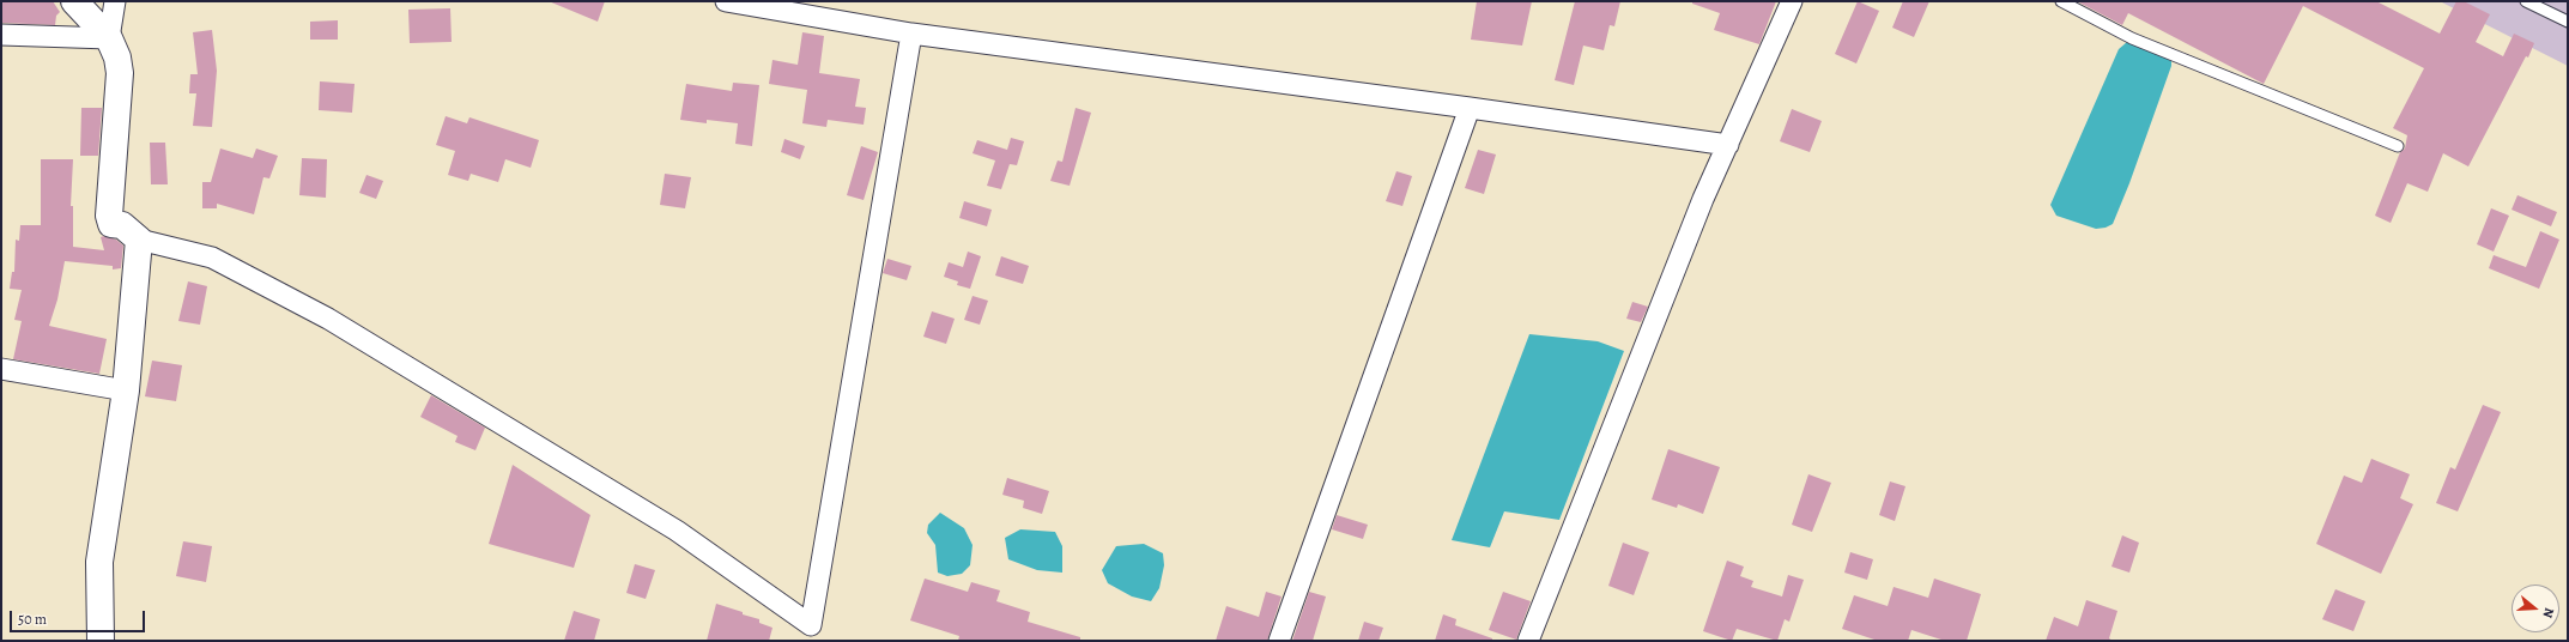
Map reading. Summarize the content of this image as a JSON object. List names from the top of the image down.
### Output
{
  "scale_bar": "50 m",
  "north": "right"
}
